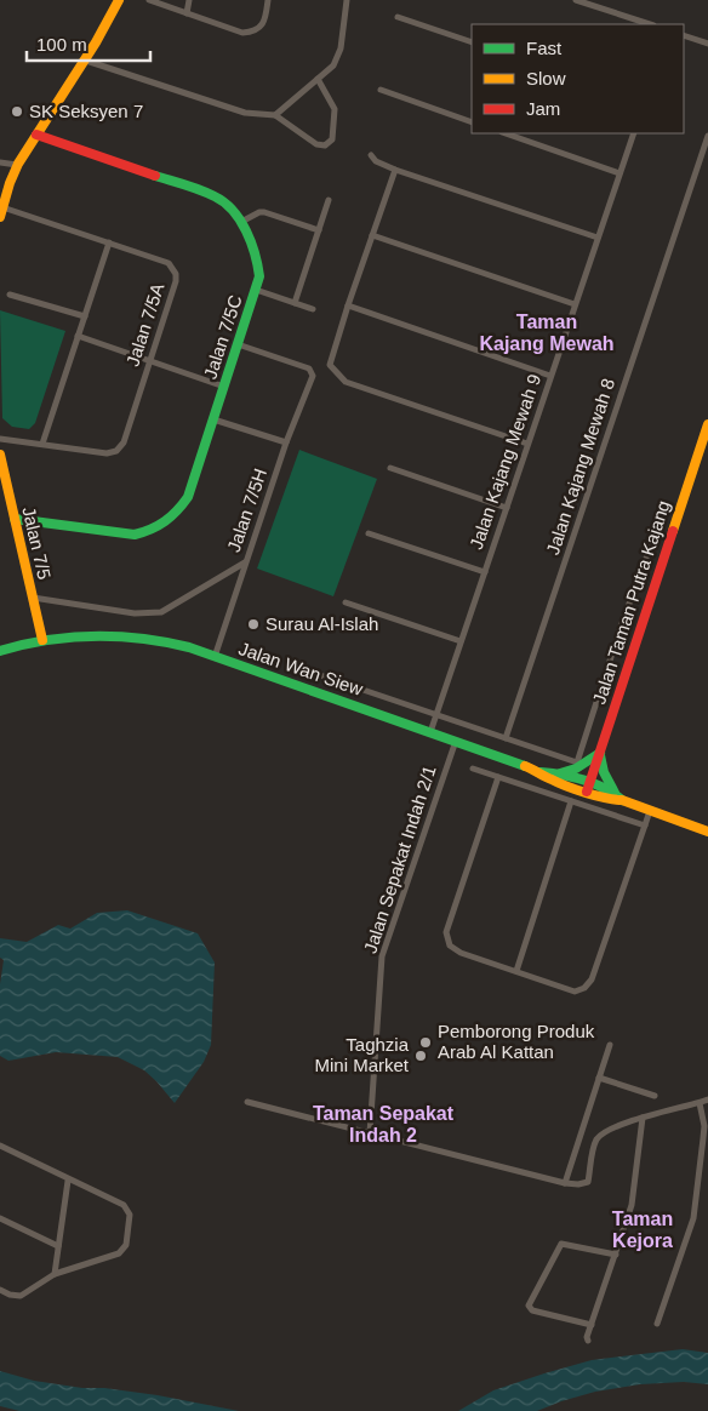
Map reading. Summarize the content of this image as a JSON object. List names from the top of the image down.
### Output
{
  "streets": {
    "street": [
      "Jalan 7/5A",
      "Jalan 7/5C",
      "Jalan Kajang Mewah 9",
      "Jalan Kajang Mewah 8",
      "Jalan 7/5H",
      "Jalan 7/5",
      "Jalan Taman Putra Kajang",
      "Jalan Wan Siew",
      "Jalan Sepakat Indah 2/1"
    ]
  },
  "crossings": [
    ["Jalan 7/5C", "Jalan 7/5H"],
    ["Jalan 7/5C", "Jalan 7/5"],
    ["Jalan Kajang Mewah 9", "Jalan Wan Siew"],
    ["Jalan 7/5H", "Jalan Wan Siew"],
    ["Jalan 7/5", "Jalan Wan Siew"],
    ["Jalan Taman Putra Kajang", "Jalan Wan Siew"],
    ["Jalan Wan Siew", "Jalan Sepakat Indah 2/1"]
  ],
  "districts": ["Taman Kajang Mewah", "Taman Sepakat Indah 2", "Taman Kejora"],
  "places": [
    "SK Seksyen 7",
    "Surau Al-Islah",
    "Pemborong Produk Arab Al Kattan",
    "Taghzia Mini Market"
  ],
  "legend": ["Fast", "Slow", "Jam"],
  "scale_bar": "100 m"
}
